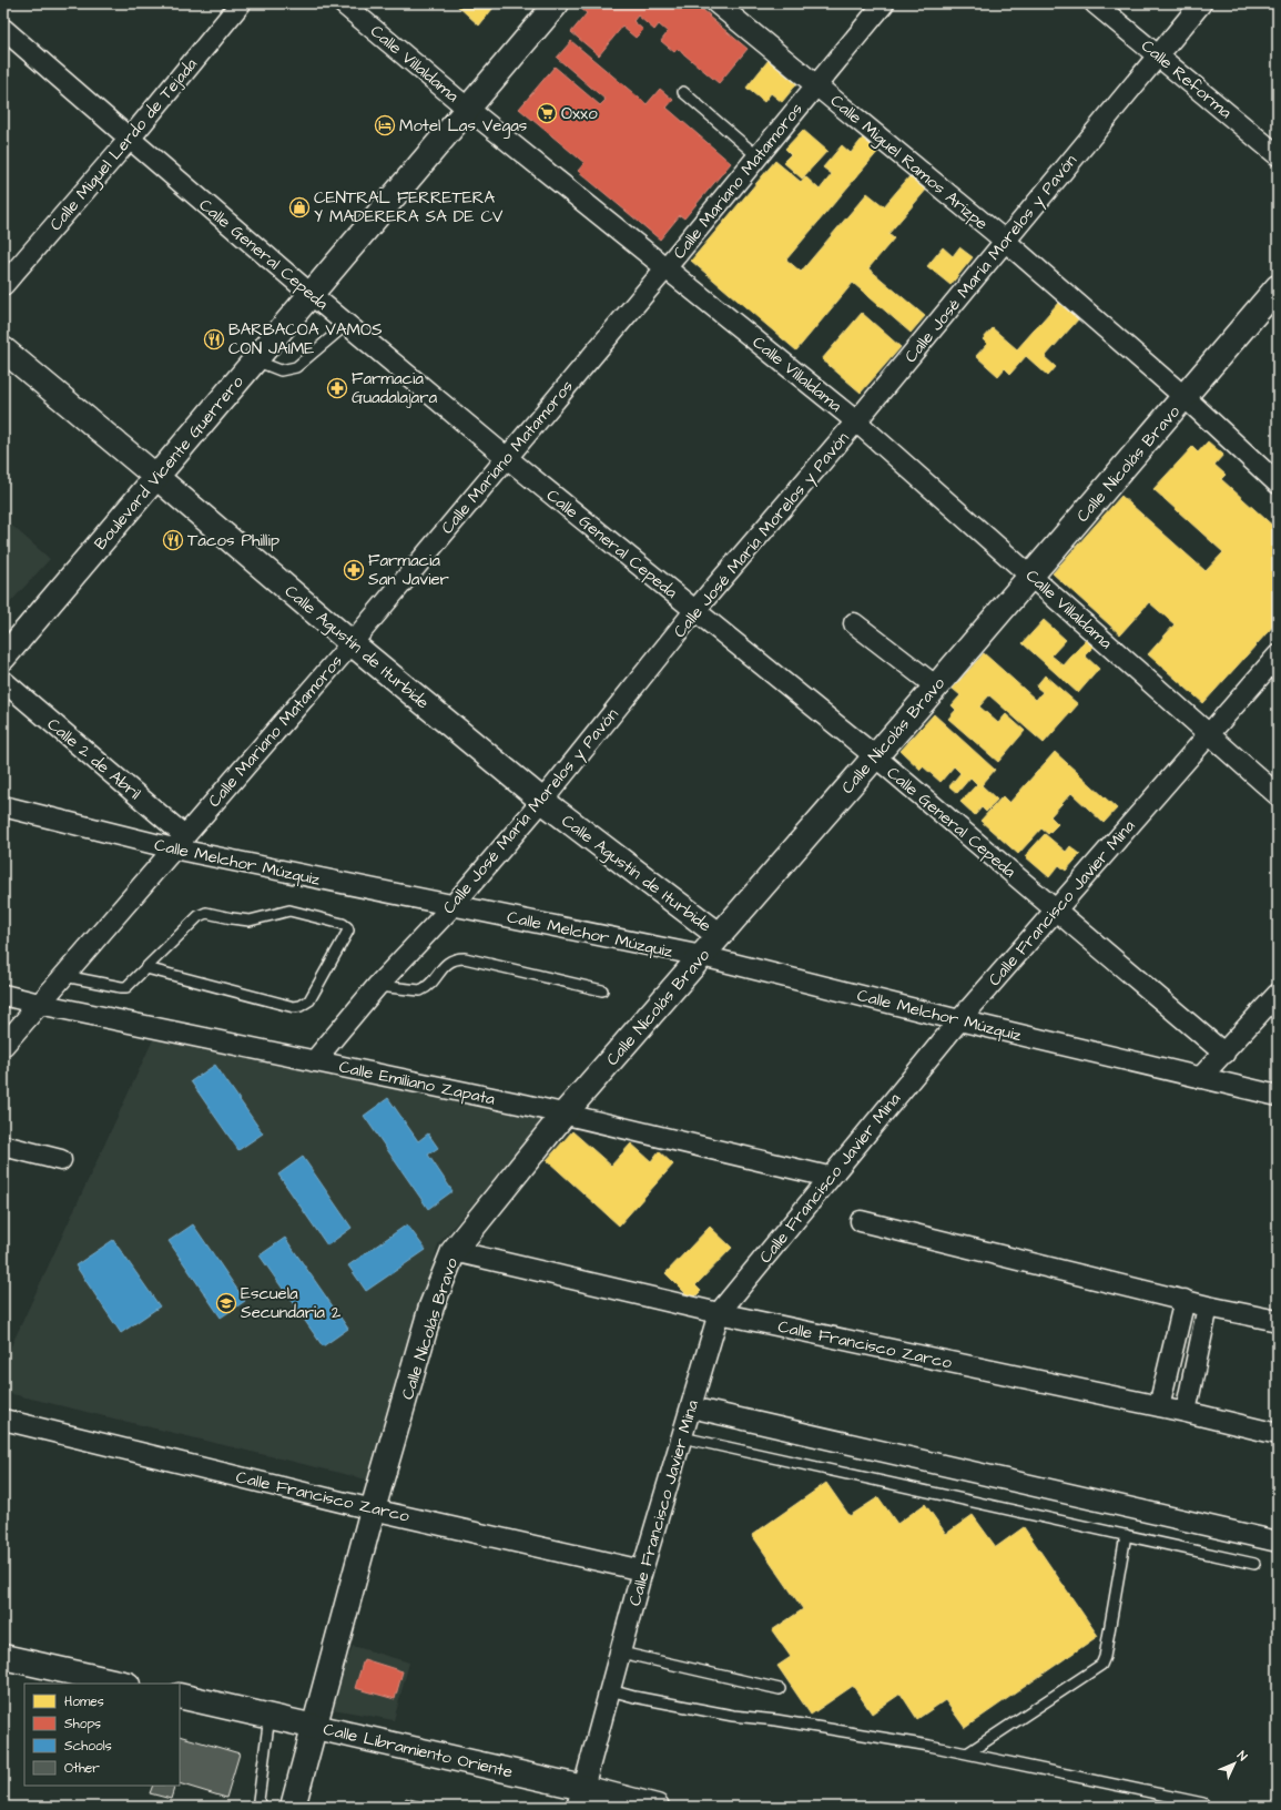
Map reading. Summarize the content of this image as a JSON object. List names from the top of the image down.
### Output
{
  "streets": {
    "street": [
      "Calle Villaldama",
      "Calle Reforma",
      "Calle Miguel Lerdo de Tejada",
      "Calle Miguel Ramos Arizpe",
      "Calle Mariano Matamoros",
      "Calle General Cepeda",
      "Calle José María Morelos y Pavón",
      "Boulevard Vicente Guerrero",
      "Calle Nicolás Bravo",
      "Calle Agustín de Iturbide",
      "Calle 2 de Abril",
      "Calle Melchor Múzquiz",
      "Calle Francisco Javier Mina",
      "Calle Emiliano Zapata",
      "Calle Francisco Zarco",
      "Calle Libramiento Oriente"
    ]
  },
  "crossings": [
    ["Calle Villaldama", "Calle Mariano Matamoros"],
    ["Calle Villaldama", "Calle José María Morelos y Pavón"],
    ["Calle Villaldama", "Boulevard Vicente Guerrero"],
    ["Calle Villaldama", "Calle Nicolás Bravo"],
    ["Calle Villaldama", "Calle Francisco Javier Mina"],
    ["Calle Reforma", "Calle José María Morelos y Pavón"],
    ["Calle Miguel Lerdo de Tejada", "Calle General Cepeda"],
    ["Calle Miguel Ramos Arizpe", "Calle Mariano Matamoros"],
    ["Calle Miguel Ramos Arizpe", "Calle José María Morelos y Pavón"],
    ["Calle Miguel Ramos Arizpe", "Calle Nicolás Bravo"],
    ["Calle Mariano Matamoros", "Calle General Cepeda"],
    ["Calle Mariano Matamoros", "Calle Agustín de Iturbide"],
    ["Calle Mariano Matamoros", "Calle 2 de Abril"],
    ["Calle Mariano Matamoros", "Calle Melchor Múzquiz"],
    ["Calle Mariano Matamoros", "Calle Emiliano Zapata"],
    ["Calle General Cepeda", "Calle José María Morelos y Pavón"],
    ["Calle General Cepeda", "Boulevard Vicente Guerrero"],
    ["Calle General Cepeda", "Calle Nicolás Bravo"],
    ["Calle General Cepeda", "Calle Francisco Javier Mina"],
    ["Calle José María Morelos y Pavón", "Calle Agustín de Iturbide"],
    ["Calle José María Morelos y Pavón", "Calle Melchor Múzquiz"],
    ["Calle José María Morelos y Pavón", "Calle Emiliano Zapata"],
    ["Boulevard Vicente Guerrero", "Calle Agustín de Iturbide"],
    ["Calle Nicolás Bravo", "Calle Agustín de Iturbide"],
    ["Calle Nicolás Bravo", "Calle Melchor Múzquiz"],
    ["Calle Nicolás Bravo", "Calle Emiliano Zapata"],
    ["Calle Nicolás Bravo", "Calle Francisco Zarco"],
    ["Calle Nicolás Bravo", "Calle Libramiento Oriente"],
    ["Calle 2 de Abril", "Calle Melchor Múzquiz"],
    ["Calle Melchor Múzquiz", "Calle Francisco Javier Mina"],
    ["Calle Francisco Javier Mina", "Calle Emiliano Zapata"],
    ["Calle Francisco Javier Mina", "Calle Francisco Zarco"],
    ["Calle Francisco Javier Mina", "Calle Libramiento Oriente"]
  ],
  "places": {
    "supermarket": ["Oxxo"],
    "hotel": ["Motel Las Vegas"],
    "shop": ["CENTRAL FERRETERA Y MADERERA SA DE CV"],
    "restaurant": ["BARBACOA VAMOS CON JAIME", "Tacos Phillip"],
    "pharmacy": ["Farmacia Guadalajara", "Farmacia San Javier"],
    "school or university": ["Escuela Secundaria 2"]
  },
  "legend": [
    "Homes",
    "Shops",
    "Schools",
    "Other"
  ],
  "north": "top right"
}
